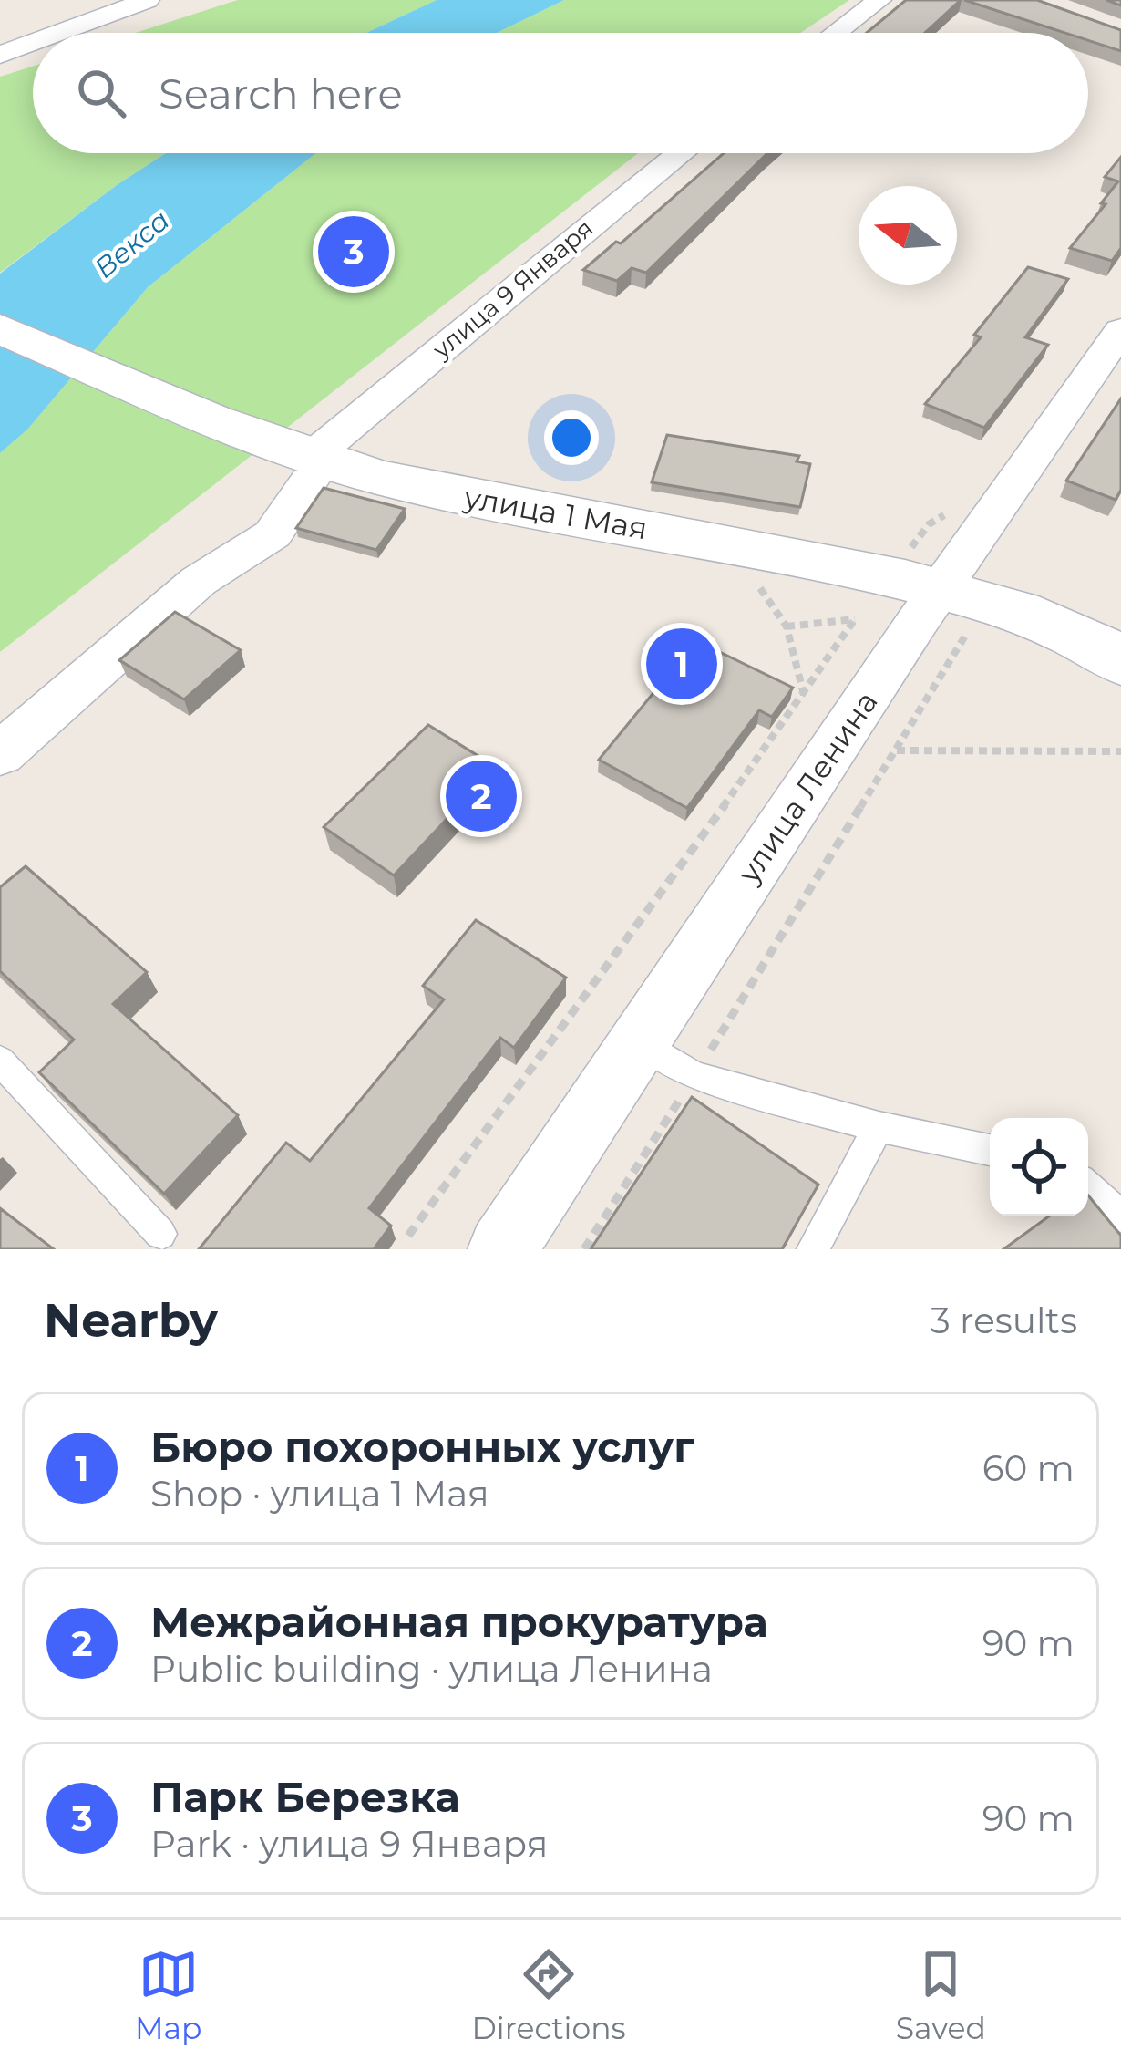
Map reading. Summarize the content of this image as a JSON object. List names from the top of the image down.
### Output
{
  "streets": {
    "main road": ["улица 1 Мая"],
    "street": ["улица 9 Января", "улица Ленина"]
  },
  "crossings": [
    ["улица 1 Мая", "улица Ленина"]
  ],
  "water": ["Векса"],
  "north": "left",
  "page": {
    "search": "Search here",
    "pins": ["3", "1", "2"],
    "heading": ["Nearby", "3 results"],
    "list": [
      {
        "mark": "1",
        "name": "Бюро похоронных услуг",
        "note": "Shop · улица 1 Мая",
        "value": "60 m"
      },
      {
        "mark": "2",
        "name": "Межрайонная прокуратура",
        "note": "Public building · улица Ленина",
        "value": "90 m"
      },
      {
        "mark": "3",
        "name": "Парк Березка",
        "note": "Park · улица 9 Января",
        "value": "90 m"
      }
    ],
    "nav": ["Map", "Directions", "Saved"]
  }
}
